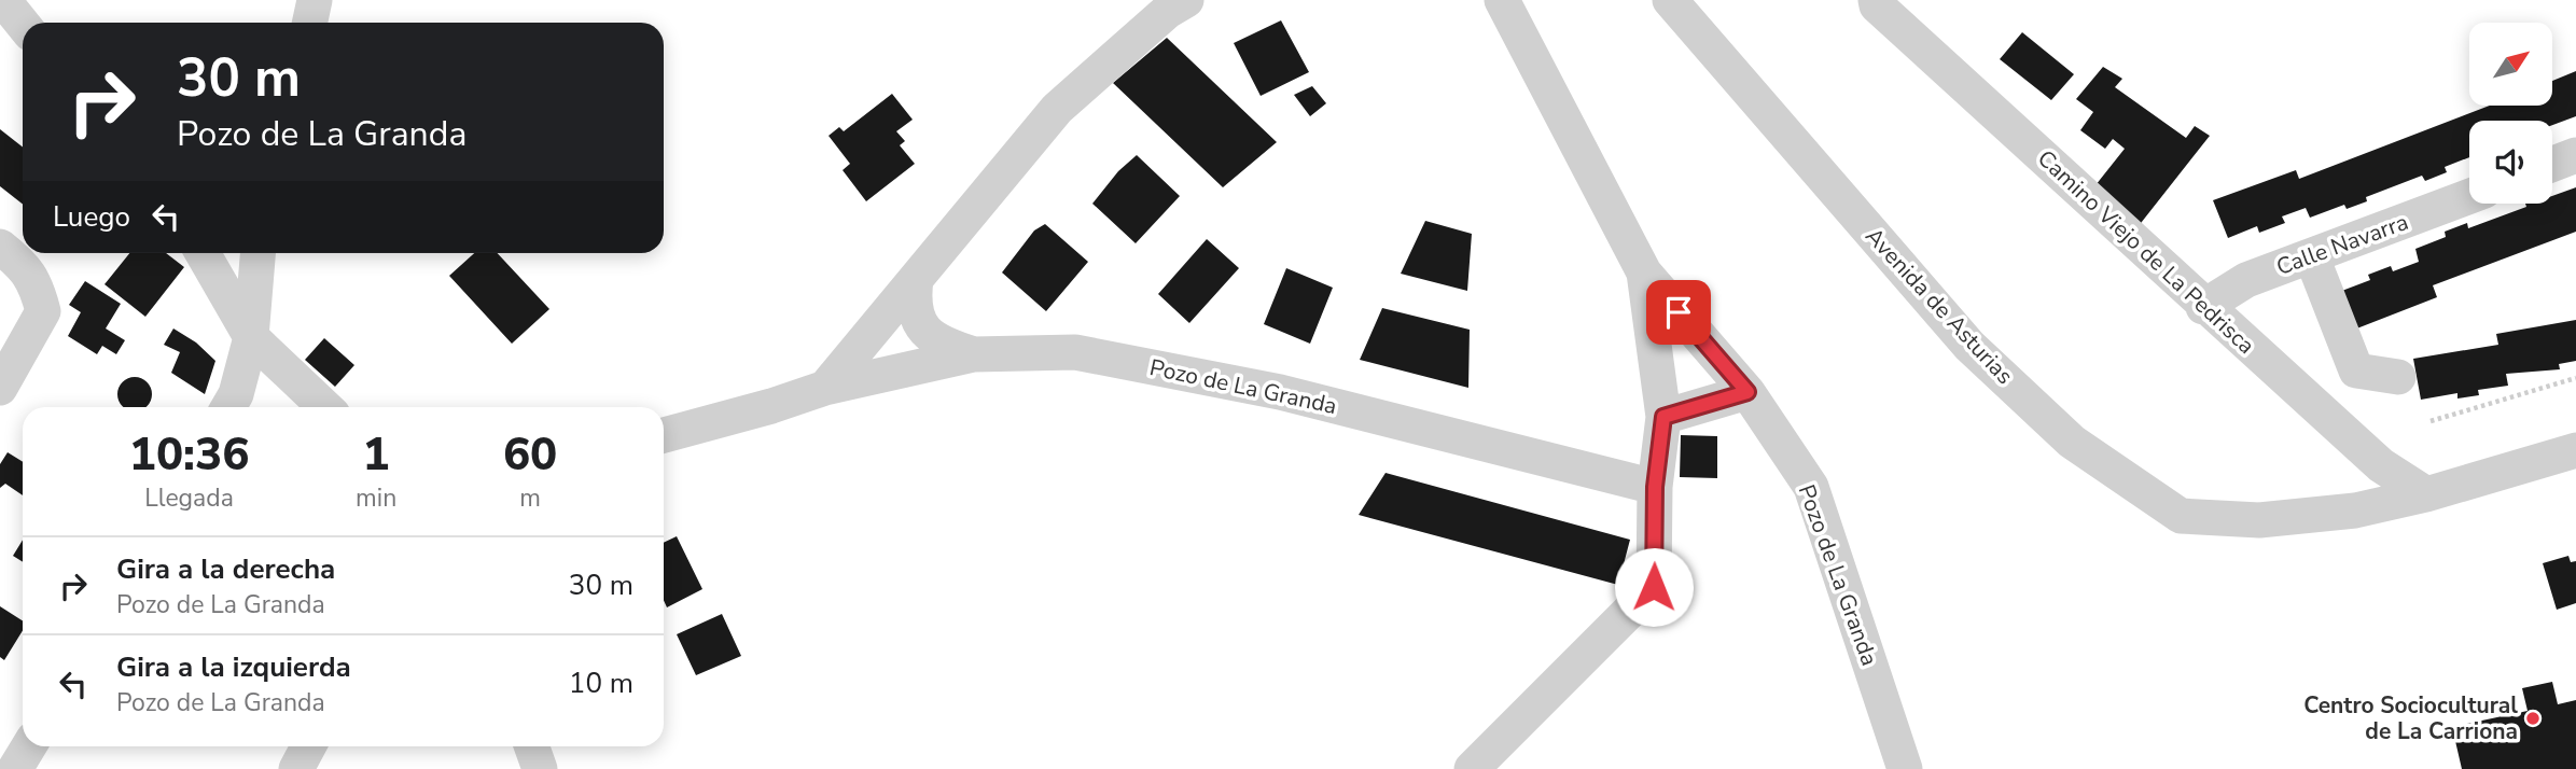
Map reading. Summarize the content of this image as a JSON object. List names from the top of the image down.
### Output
{
  "streets": {
    "street": [
      "Calle Navarra",
      "Camino Viejo de La Pedrisca",
      "Avenida de Asturias",
      "Pozo de La Granda"
    ]
  },
  "crossings": [
    ["Calle Navarra", "Camino Viejo de La Pedrisca"],
    ["Camino Viejo de La Pedrisca", "Avenida de Asturias"]
  ],
  "places": ["Centro Sociocultural de La Carriona"],
  "north": "top right",
  "page": {
    "turn": ["30 m", "Pozo de La Granda"],
    "then": "Luego",
    "eta": [
      "10:36",
      "Llegada",
      "1",
      "min",
      "60",
      "m"
    ],
    "list": [
      {
        "name": "Gira a la derecha",
        "note": "Pozo de La Granda",
        "value": "30 m"
      },
      {
        "name": "Gira a la izquierda",
        "note": "Pozo de La Granda",
        "value": "10 m"
      }
    ]
  }
}
